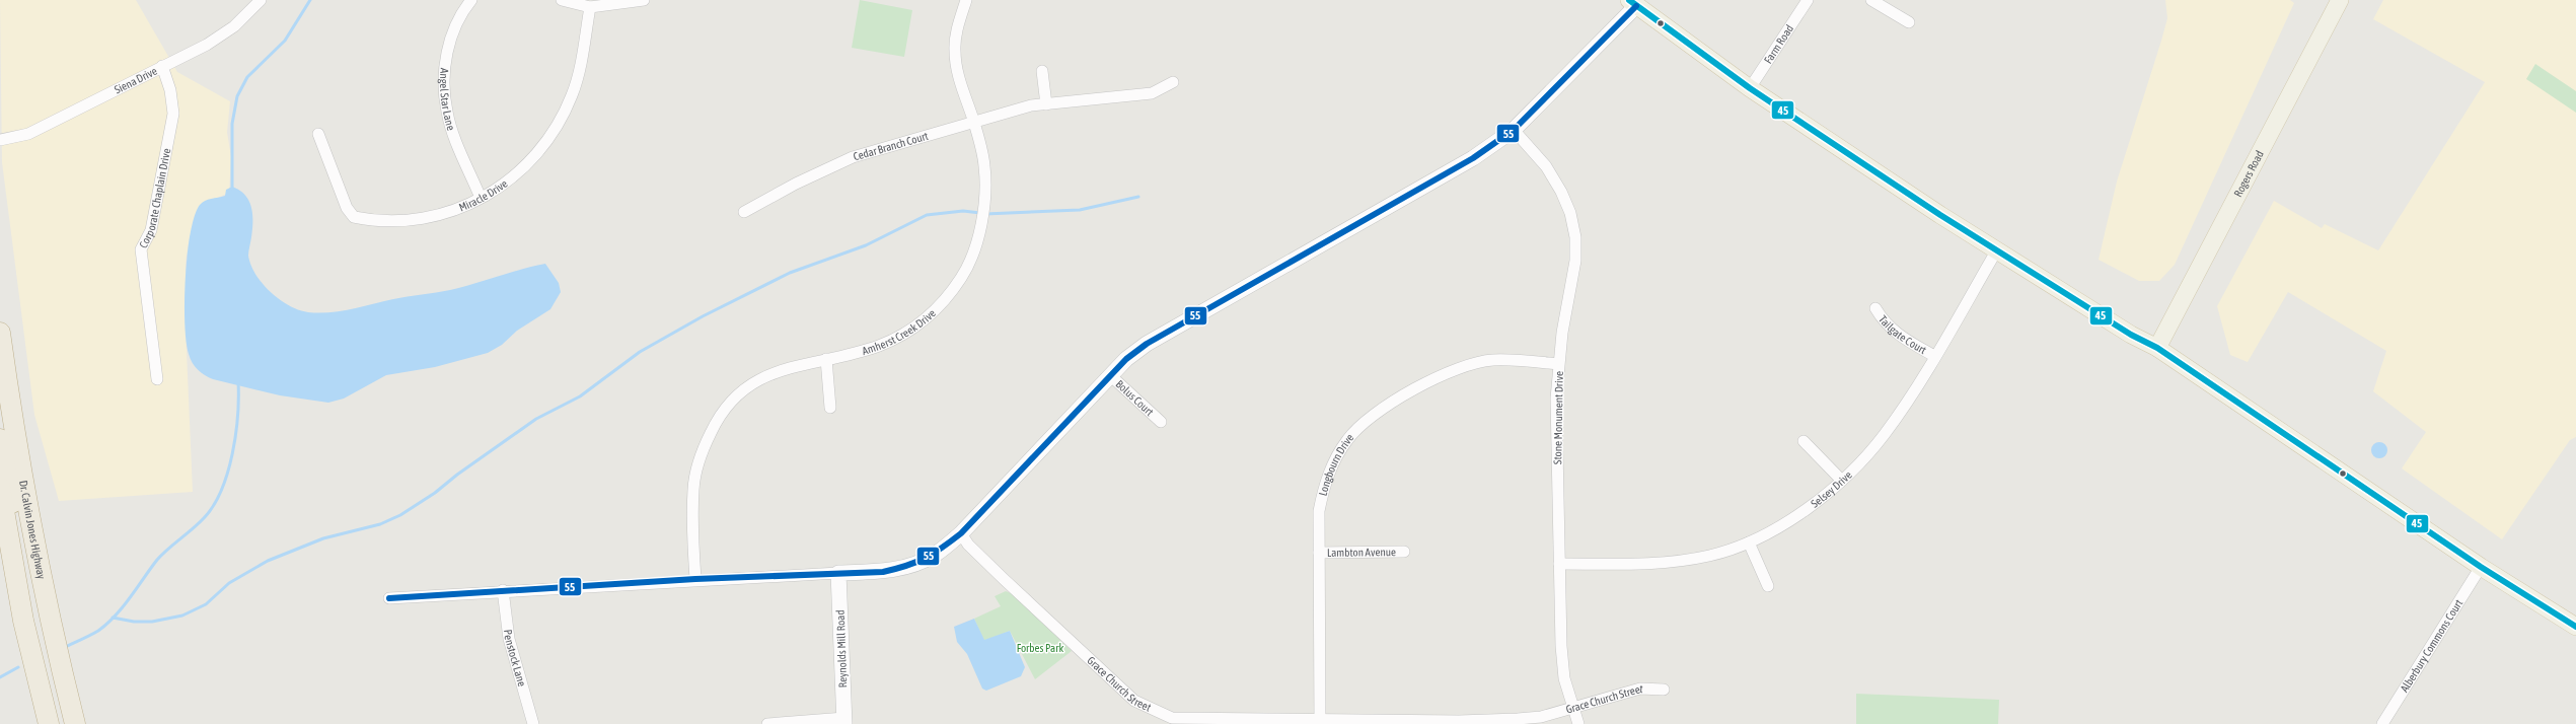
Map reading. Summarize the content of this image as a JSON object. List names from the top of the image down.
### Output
{
  "streets": {
    "highway": ["Dr. Calvin Jones Highway"],
    "main road": ["Rogers Road"],
    "street": [
      "Farm Road",
      "Siena Drive",
      "Angel Star Lane",
      "Cedar Branch Court",
      "Miracle Drive",
      "Corporate Chaplain Drive",
      "Amherst Creek Drive",
      "Tailgate Court",
      "Bolus Court",
      "Stone Monument Drive",
      "Longbourn Drive",
      "Selsey Drive",
      "Lambton Avenue",
      "Alberbury Commons Court",
      "Reynolds Mill Road",
      "Penstock Lane",
      "Grace Church Street"
    ]
  },
  "crossings": [
    ["Siena Drive", "Corporate Chaplain Drive"],
    ["Angel Star Lane", "Miracle Drive"],
    ["Cedar Branch Court", "Amherst Creek Drive"],
    ["Tailgate Court", "Selsey Drive"],
    ["Stone Monument Drive", "Longbourn Drive"],
    ["Stone Monument Drive", "Selsey Drive"],
    ["Stone Monument Drive", "Grace Church Street"],
    ["Longbourn Drive", "Lambton Avenue"],
    ["Longbourn Drive", "Grace Church Street"]
  ],
  "parks": ["Forbes Park"],
  "lines": ["transit line 45", "transit line 55"]
}
